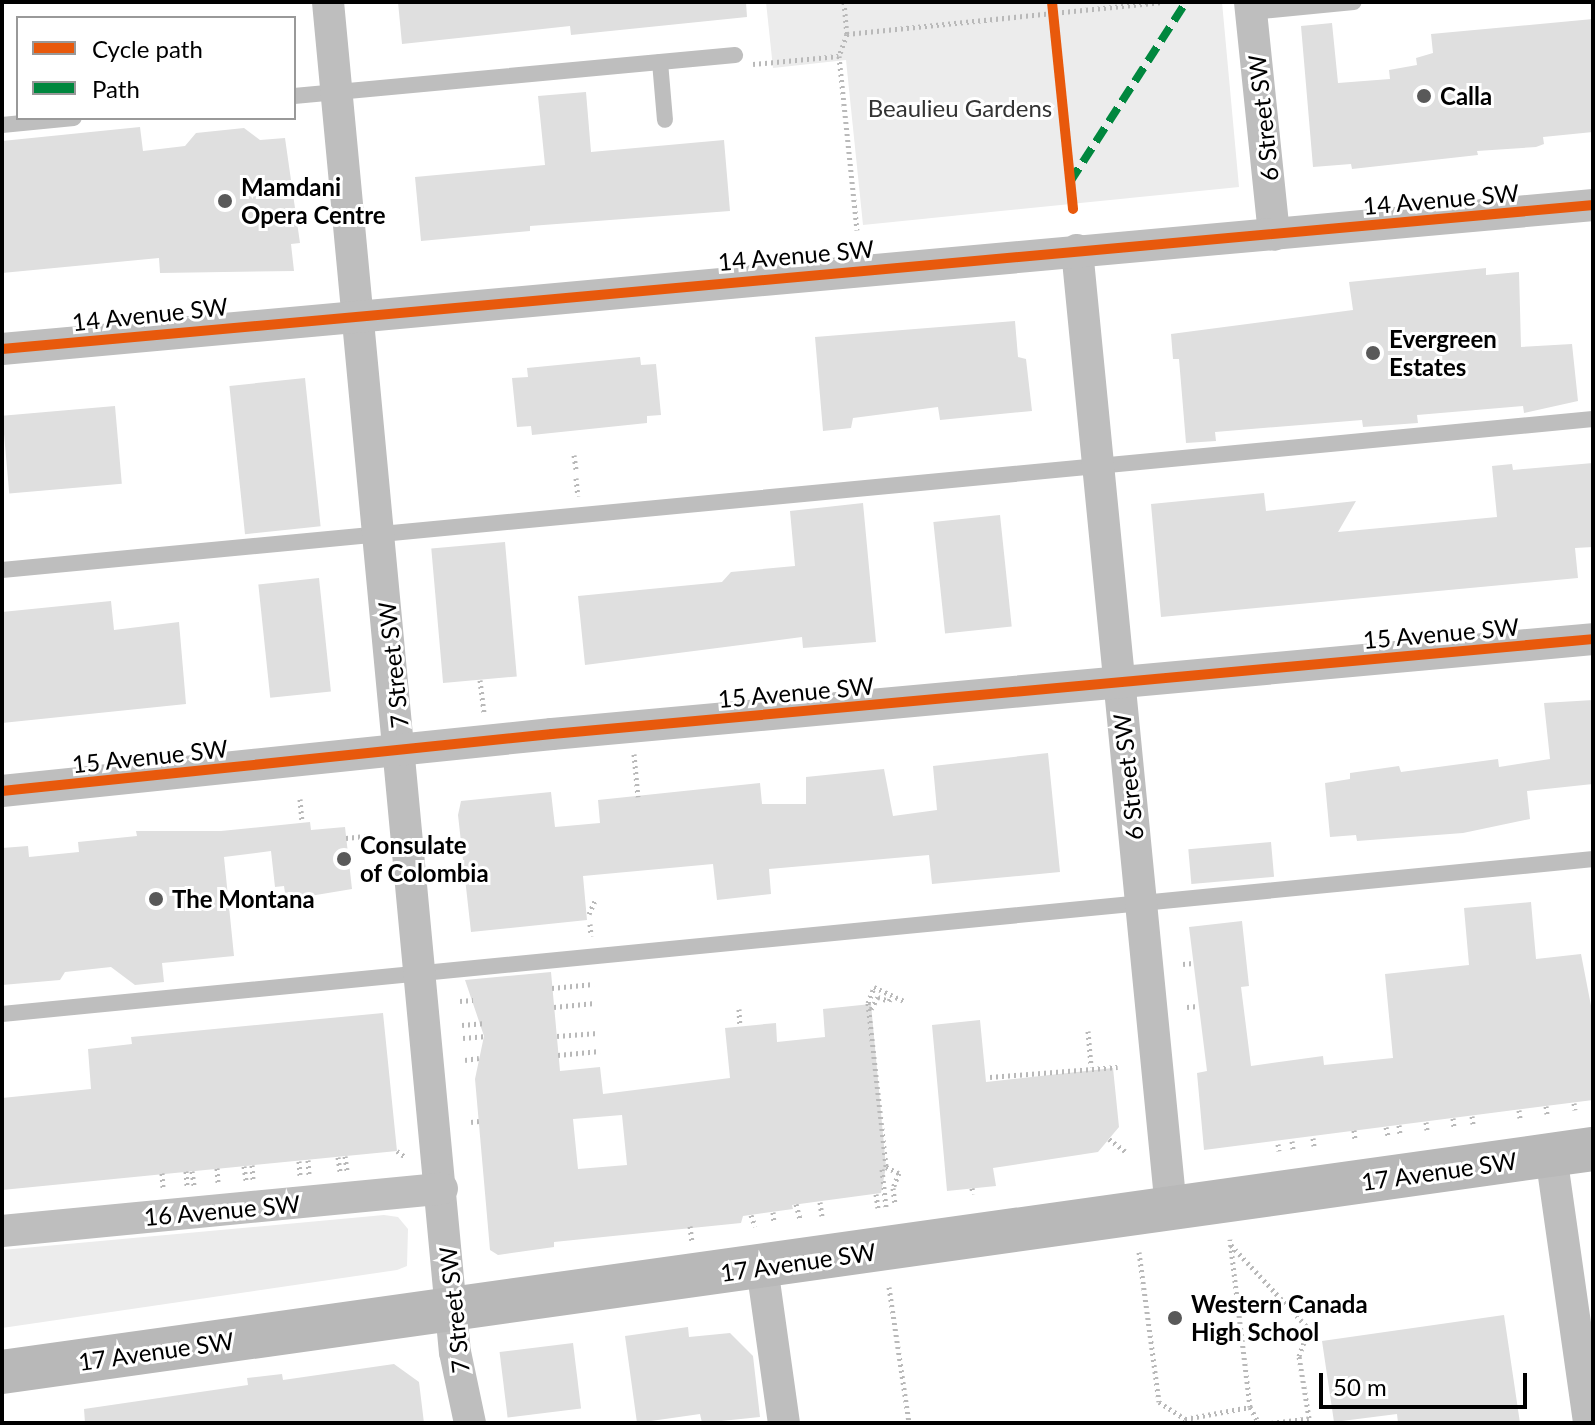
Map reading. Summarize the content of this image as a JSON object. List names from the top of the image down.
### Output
{
  "streets": {
    "main road": ["17 Avenue SW"],
    "street": [
      "6 Street SW",
      "14 Avenue SW",
      "15 Avenue SW",
      "7 Street SW",
      "16 Avenue SW"
    ]
  },
  "crossings": [
    ["6 Street SW", "14 Avenue SW"],
    ["6 Street SW", "15 Avenue SW"],
    ["6 Street SW", "17 Avenue SW"],
    ["14 Avenue SW", "7 Street SW"],
    ["15 Avenue SW", "7 Street SW"],
    ["7 Street SW", "17 Avenue SW"],
    ["7 Street SW", "16 Avenue SW"]
  ],
  "parks": ["Beaulieu Gardens"],
  "places": [
    "Calla",
    "Mamdani Opera Centre",
    "Evergreen Estates",
    "Consulate of Colombia",
    "The Montana",
    "Western Canada High School"
  ],
  "legend": ["Cycle path", "Path"],
  "scale_bar": "50 m"
}
